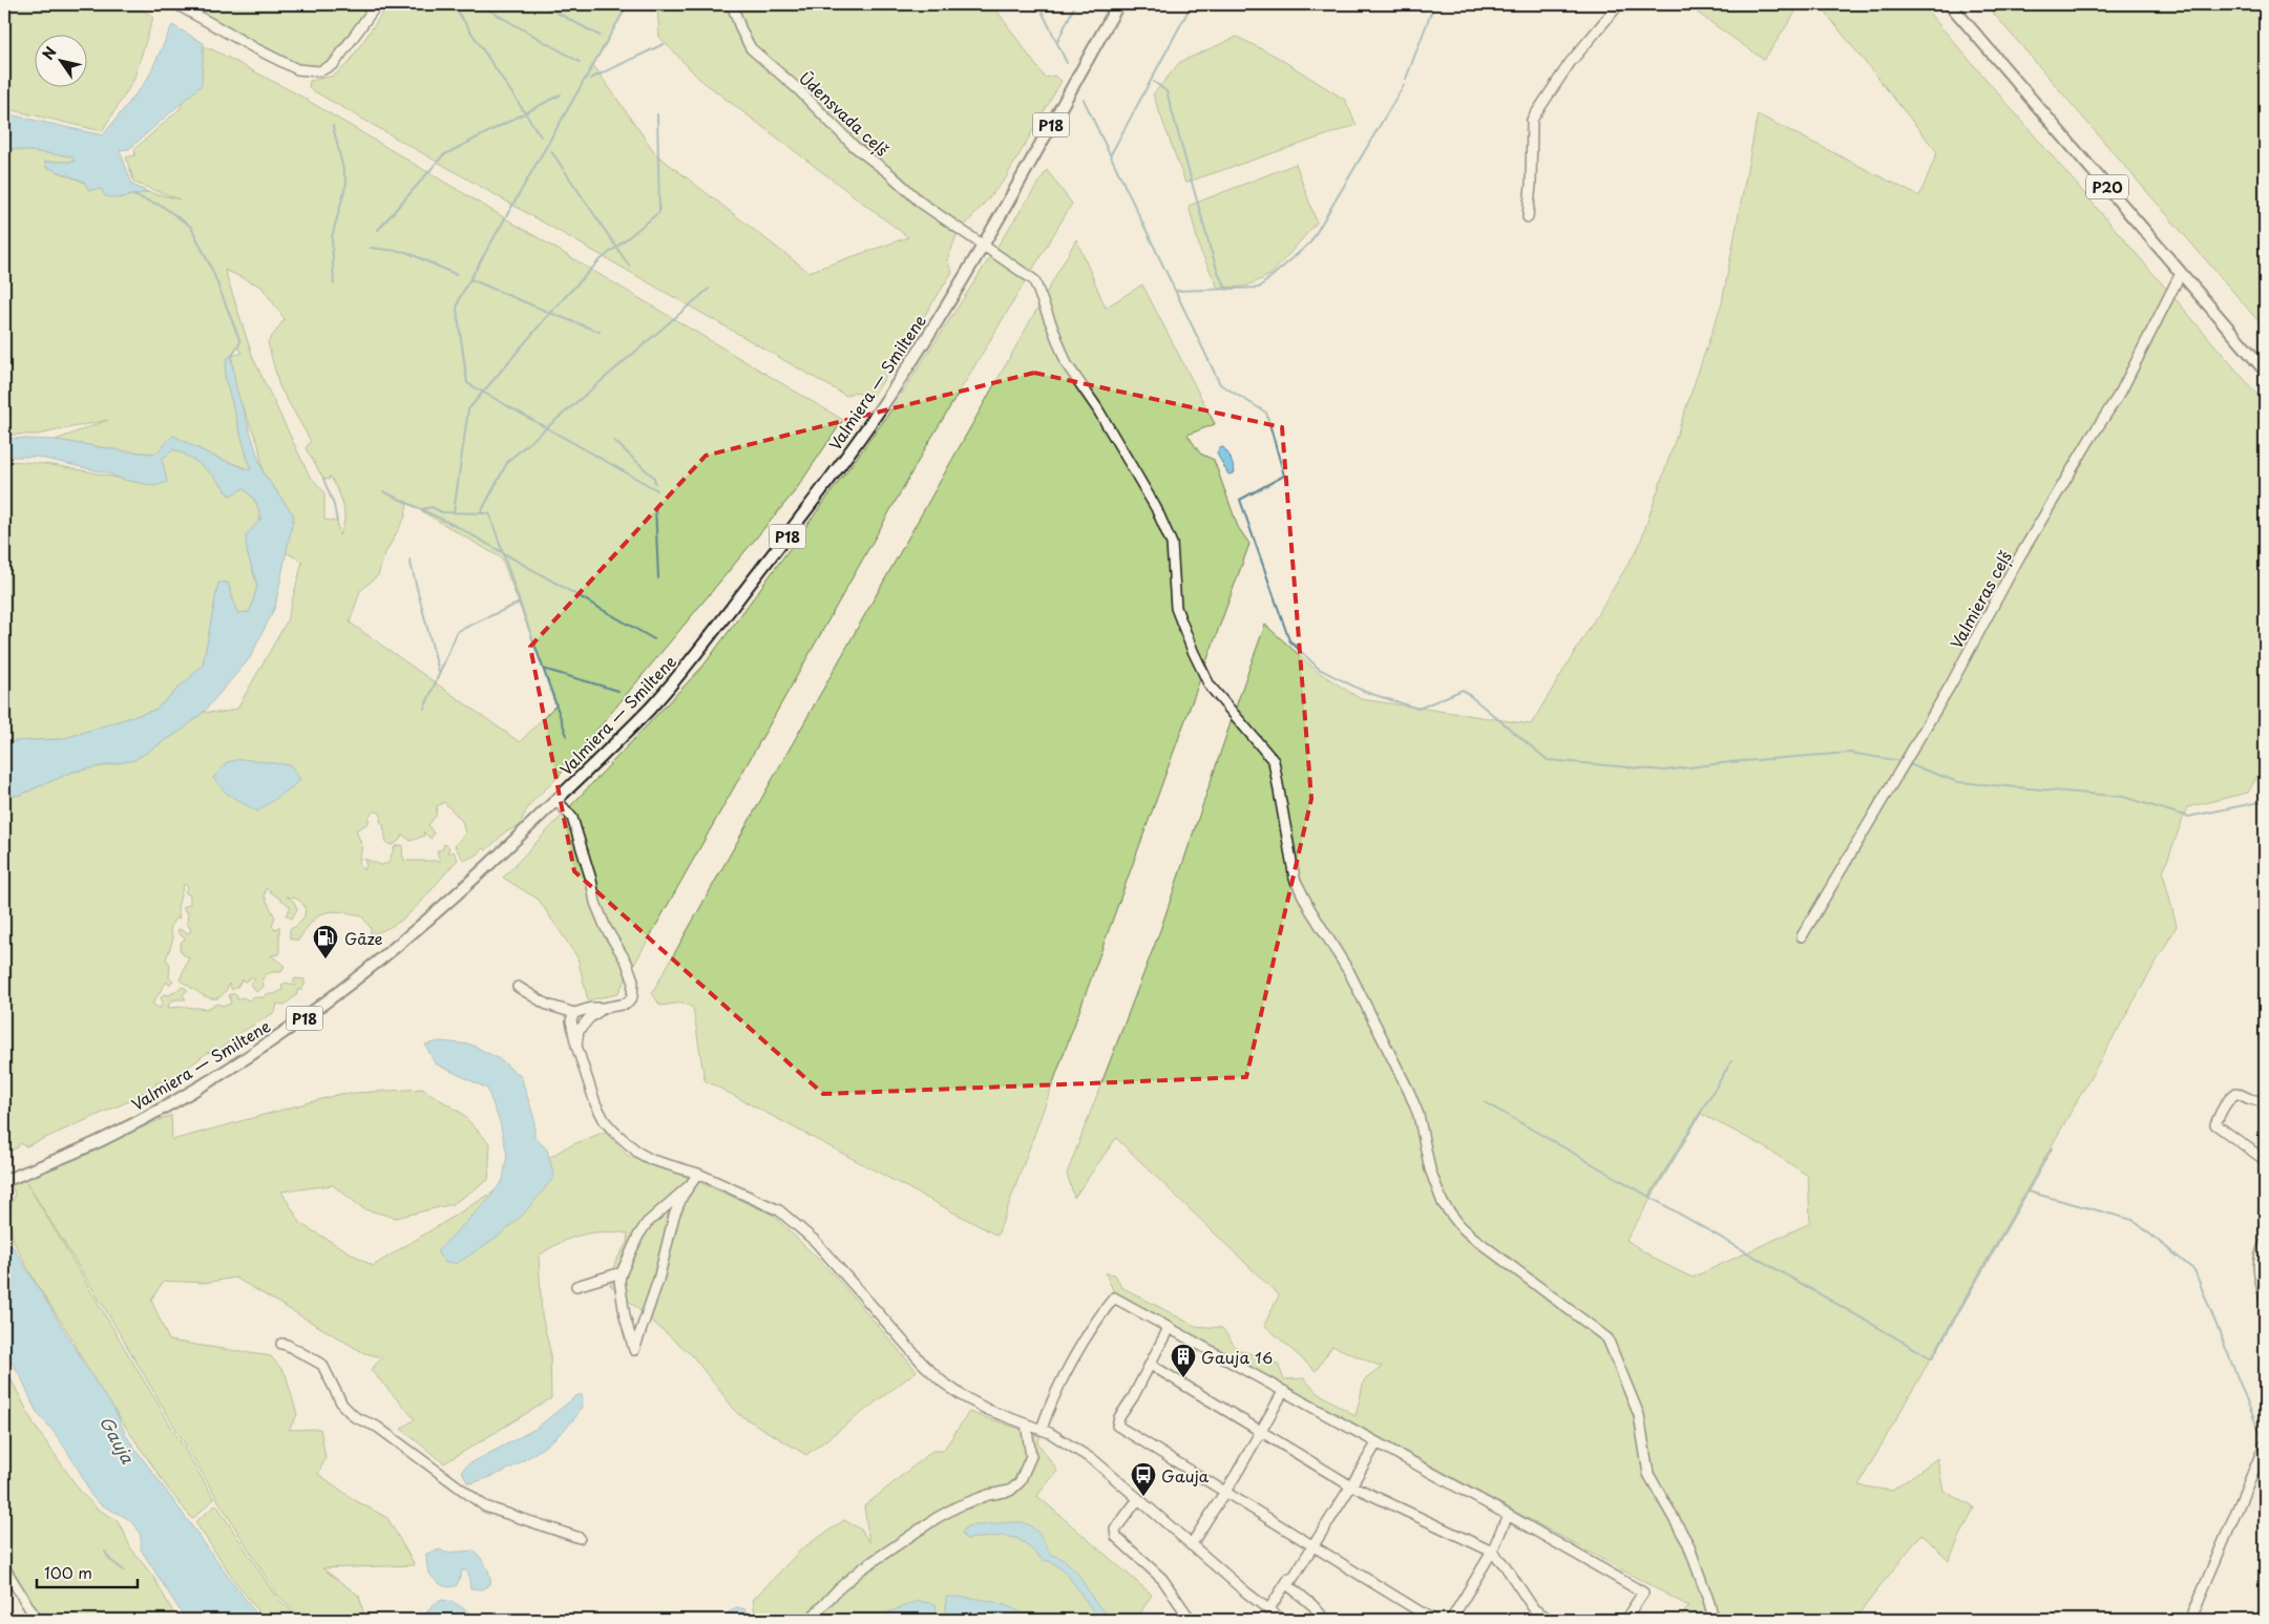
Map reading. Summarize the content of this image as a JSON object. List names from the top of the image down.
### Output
{
  "streets": {
    "main road": ["P18", "P20", "Valmiera — Smiltene"],
    "street": ["Ūdensvada ceļš", "Valmieras ceļš"]
  },
  "crossings": [
    ["Ūdensvada ceļš", "Valmiera — Smiltene"],
    ["P20", "Valmieras ceļš"]
  ],
  "water": ["Gauja"],
  "places": {
    "fuel station": ["Gāze"],
    "building": ["Gauja 16"],
    "bus stop": ["Gauja"]
  },
  "scale_bar": "100 m",
  "north": "top left"
}
